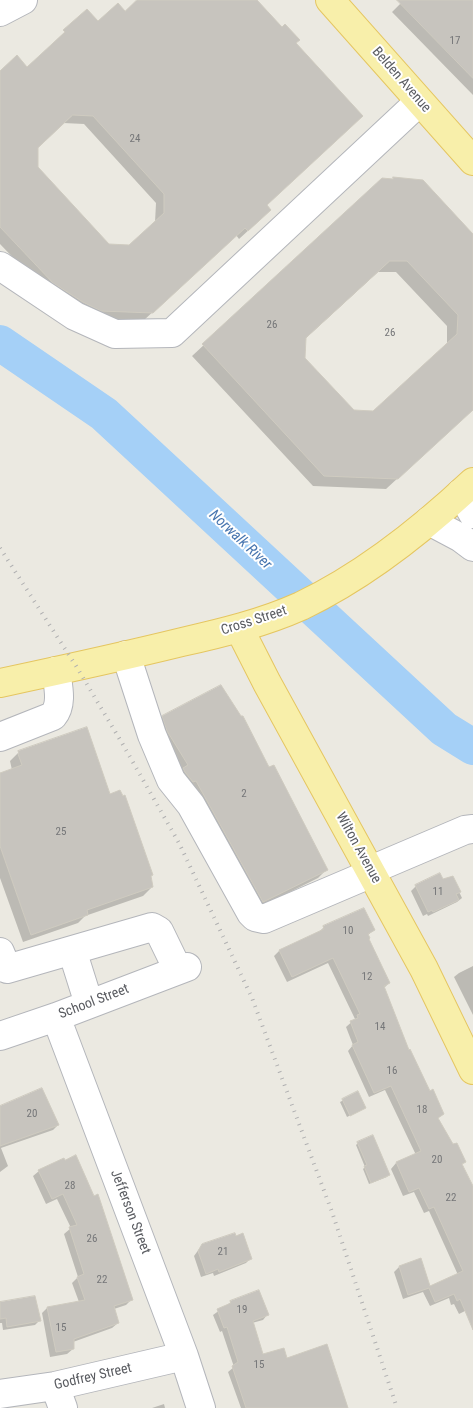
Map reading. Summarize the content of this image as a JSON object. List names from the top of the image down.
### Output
{
  "streets": {
    "main road": ["Belden Avenue", "Cross Street", "Wilton Avenue"],
    "street": ["School Street", "Jefferson Street", "Godfrey Street"]
  },
  "crossings": [
    ["Cross Street", "Wilton Avenue"],
    ["School Street", "Jefferson Street"],
    ["Jefferson Street", "Godfrey Street"]
  ],
  "water": ["Norwalk River"],
  "house_numbers": [
    "17",
    "24",
    "26",
    "26",
    "2",
    "25",
    "11",
    "10",
    "12",
    "14",
    "16",
    "18",
    "20",
    "20",
    "28",
    "22",
    "26",
    "21",
    "22",
    "19",
    "15",
    "15"
  ]
}
